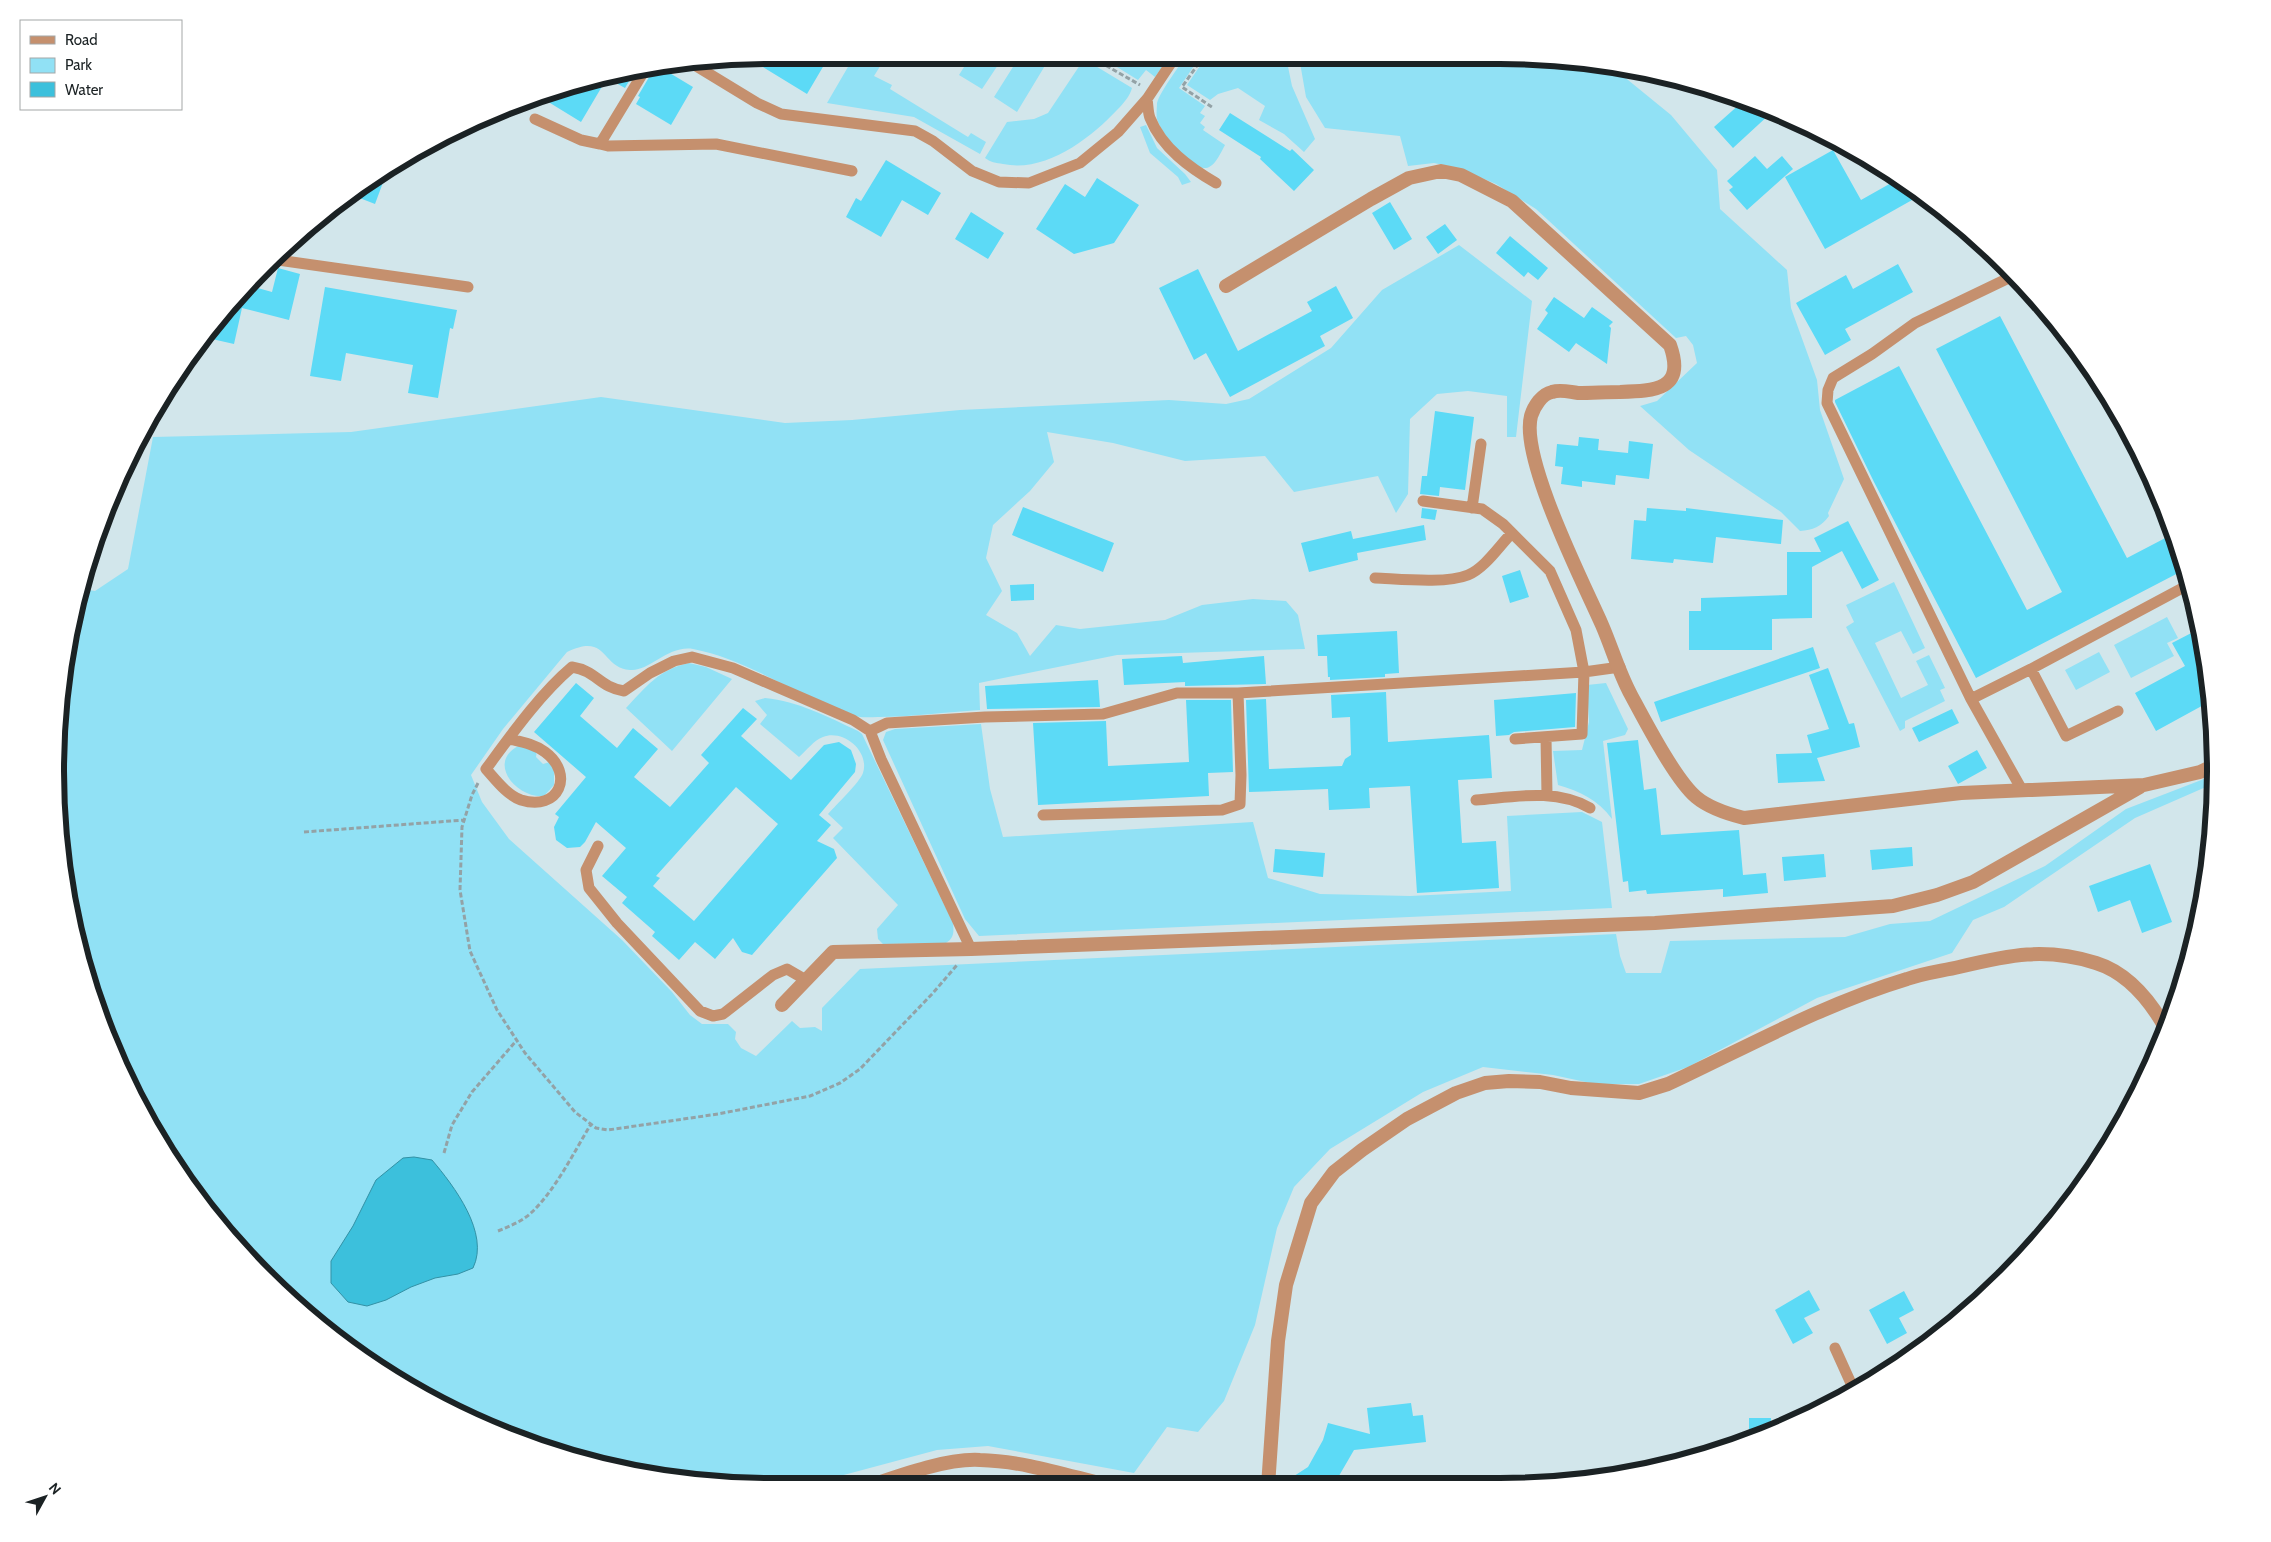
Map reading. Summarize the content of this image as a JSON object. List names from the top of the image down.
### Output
{
  "legend": ["Road", "Park", "Water"],
  "north": "top right"
}
